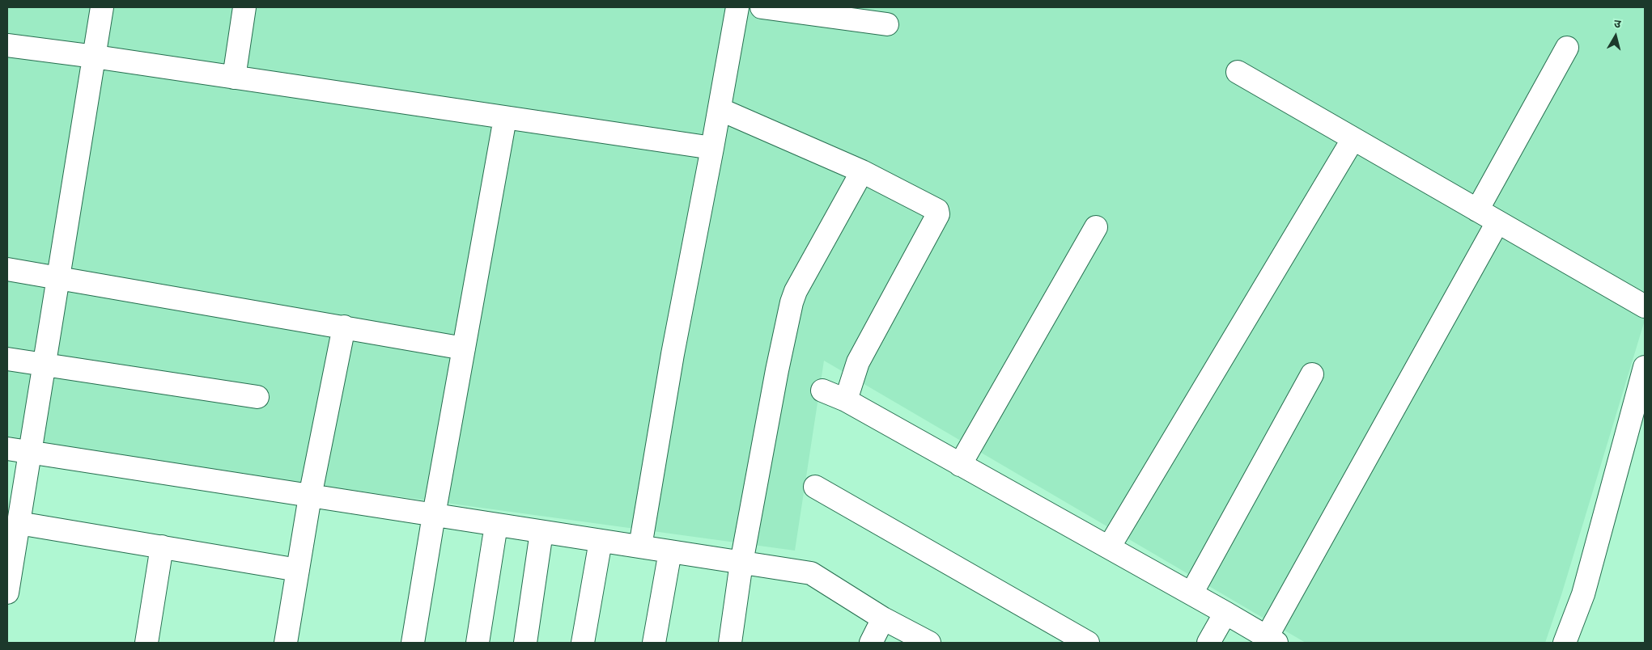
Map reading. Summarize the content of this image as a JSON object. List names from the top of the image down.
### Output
{
  "north": "top"
}
